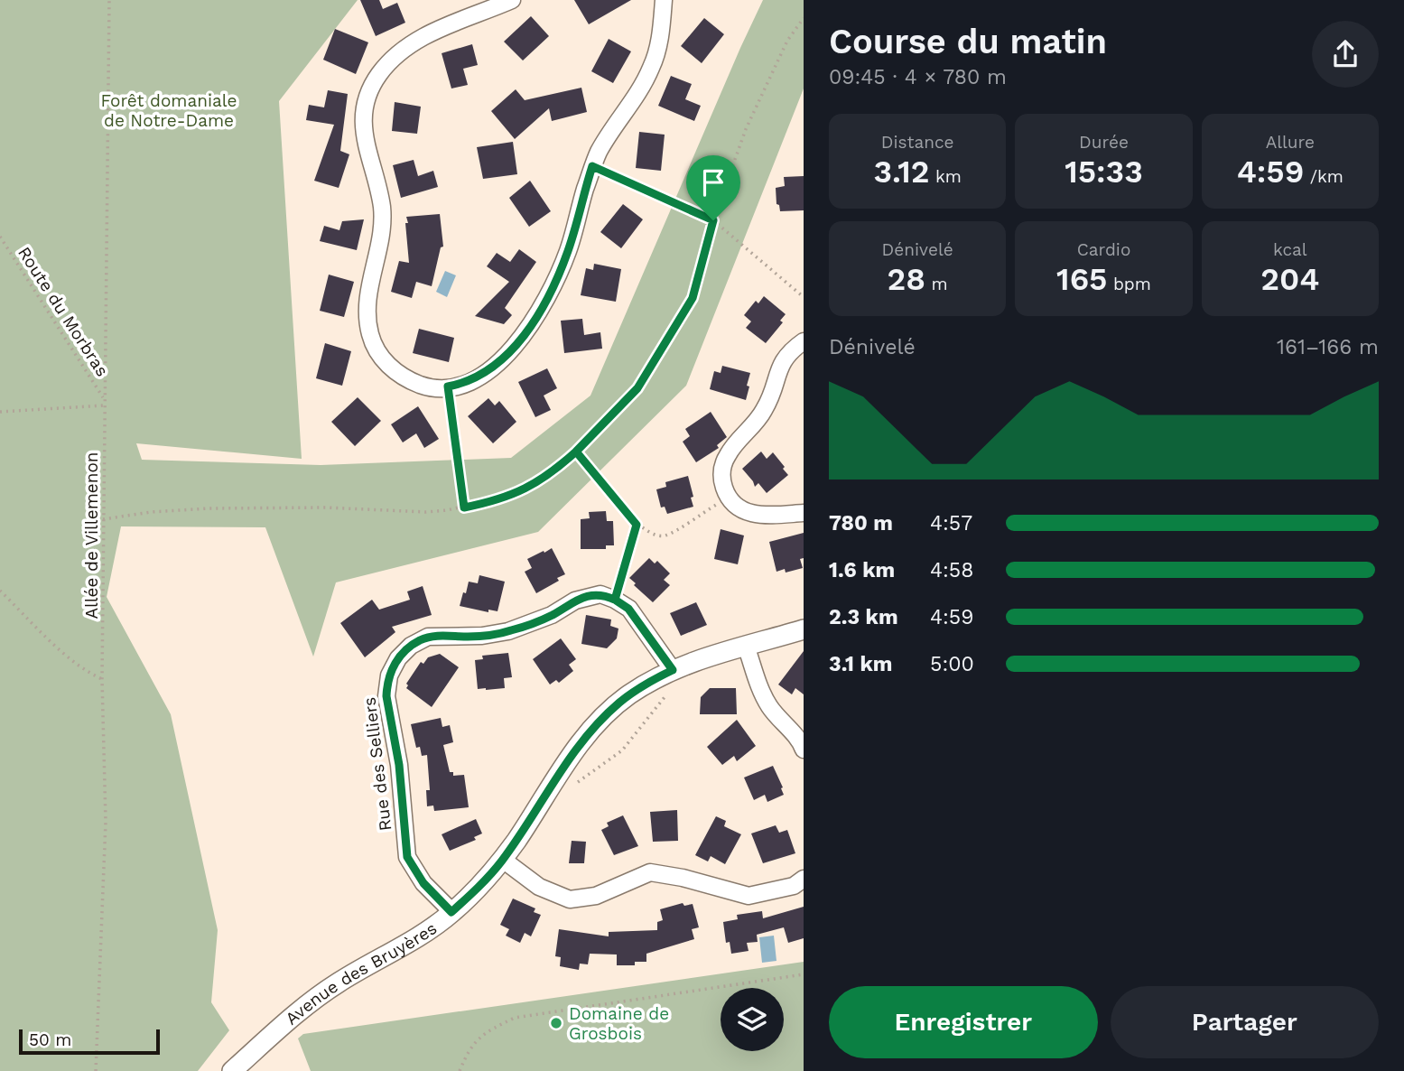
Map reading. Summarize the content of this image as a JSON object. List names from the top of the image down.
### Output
{
  "streets": {
    "street": ["Rue des Selliers", "Avenue des Bruyères"],
    "path": ["Route du Morbras", "Allée de Villemenon"]
  },
  "crossings": [
    ["Route du Morbras", "Allée de Villemenon"],
    ["Rue des Selliers", "Avenue des Bruyères"]
  ],
  "parks": ["Forêt domaniale de Notre-Dame"],
  "places": ["Domaine de Grosbois"],
  "scale_bar": "50 m",
  "page": {
    "heading": ["Course du matin", "09:45 · 4 × 780 m"],
    "stats": [
      ["Distance", "3.12 km"],
      ["Durée", "15:33"],
      ["Allure", "4:59 /km"],
      ["Dénivelé", "28 m"],
      ["Cardio", "165 bpm"],
      ["kcal", "204"]
    ],
    "chart": ["Dénivelé", "161–166 m"],
    "list": [
      {
        "name": "780 m",
        "note": "4:57"
      },
      {
        "name": "1.6 km",
        "note": "4:58"
      },
      {
        "name": "2.3 km",
        "note": "4:59"
      },
      {
        "name": "3.1 km",
        "note": "5:00"
      }
    ],
    "buttons": ["Enregistrer", "Partager"],
    "scale": "50 m"
  }
}
